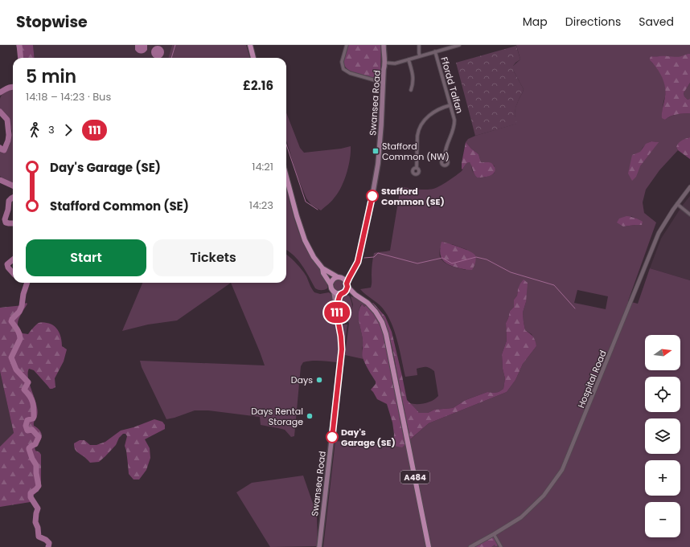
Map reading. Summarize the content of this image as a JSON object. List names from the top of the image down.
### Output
{
  "streets": {
    "main road": ["Swansea Road", "A484"],
    "street": ["Ffordd Talfan", "Hospital Road"]
  },
  "crossings": [
    ["Swansea Road", "A484"]
  ],
  "places": {
    "transit": ["Stafford Common (NW)"],
    "other": [
      "Stafford Common (SE)",
      "Days",
      "Days Rental Storage",
      "Day's Garage (SE)"
    ]
  },
  "lines": ["bus line 111"],
  "north": "right",
  "page": {
    "header": "Stopwise",
    "nav": ["Map", "Directions", "Saved"],
    "on_map": "111",
    "heading": ["5 min", "14:18 – 14:23 · Bus", "£2.16"],
    "legs": ["3", "111"],
    "list": [
      {
        "name": "Day's Garage (SE)",
        "value": "14:21"
      },
      {
        "name": "Stafford Common (SE)",
        "value": "14:23"
      }
    ],
    "buttons": ["Start", "Tickets"],
    "map_buttons": ["+", "−"]
  }
}
